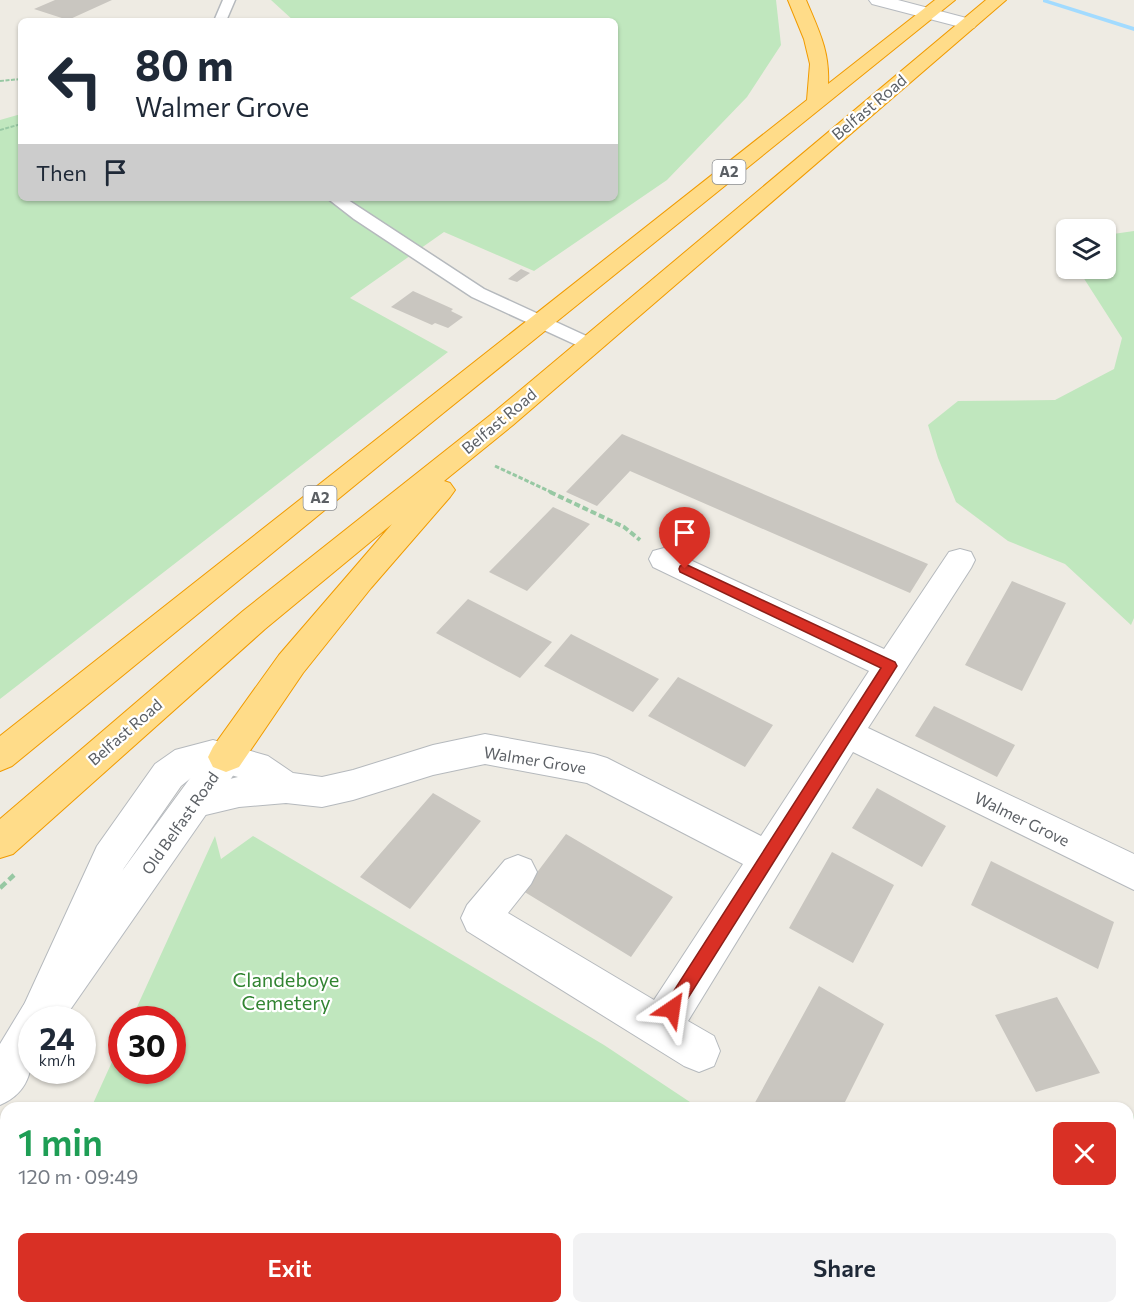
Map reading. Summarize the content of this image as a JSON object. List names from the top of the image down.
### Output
{
  "streets": {
    "highway": ["Belfast Road", "A2"],
    "street": ["Walmer Grove", "Old Belfast Road"]
  },
  "crossings": [
    ["Walmer Grove", "Old Belfast Road"]
  ],
  "parks": ["Clandeboye Cemetery"],
  "page": {
    "turn": ["80 m", "Walmer Grove"],
    "then": "Then",
    "speed": "24 km/h",
    "limit": "30",
    "heading": ["1 min", "120 m · 09:49"],
    "buttons": ["Exit", "Share"]
  }
}
